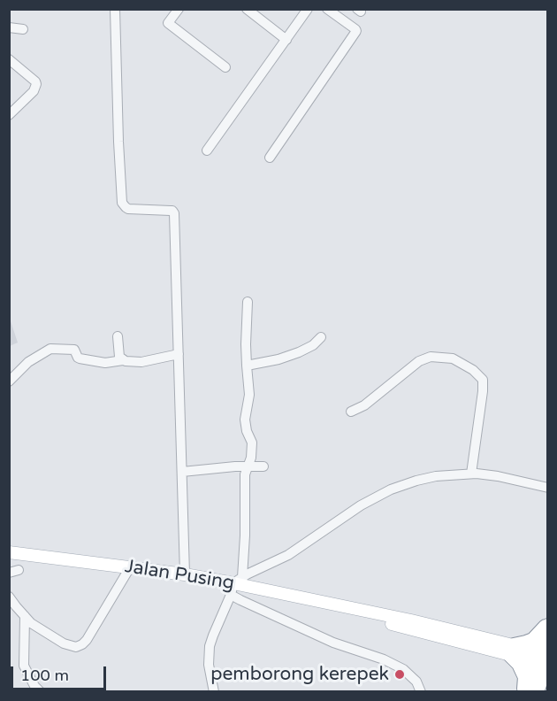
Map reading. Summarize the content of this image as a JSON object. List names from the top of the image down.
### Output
{
  "streets": {
    "main road": ["Jalan Pusing"]
  },
  "places": ["pemborong kerepek"],
  "scale_bar": "100 m"
}
